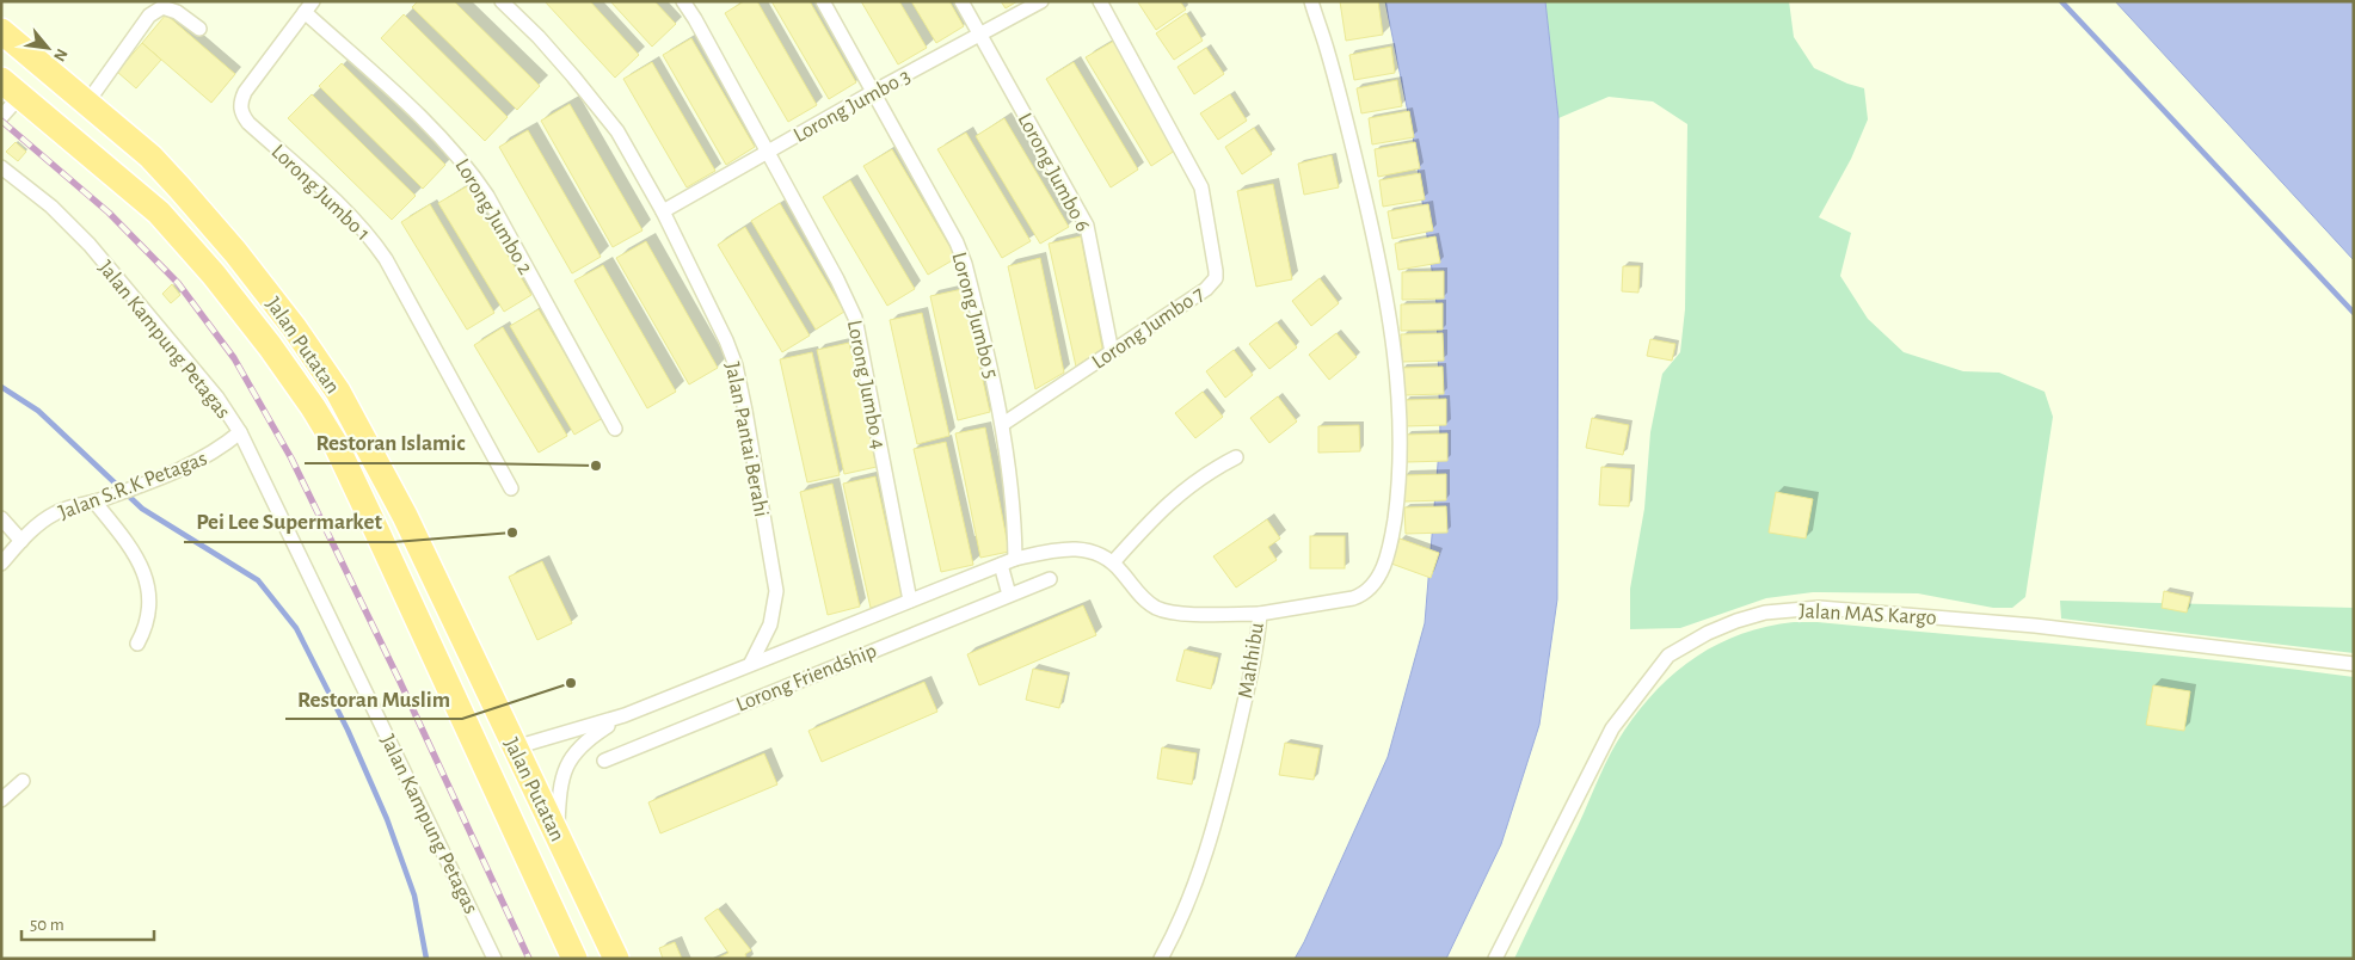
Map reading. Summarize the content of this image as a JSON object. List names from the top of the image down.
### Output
{
  "streets": {
    "highway": ["Jalan Putatan"],
    "street": [
      "Lorong Jumbo 3",
      "Lorong Jumbo 6",
      "Lorong Jumbo 1",
      "Lorong Jumbo 2",
      "Lorong Jumbo 5",
      "Lorong Jumbo 7",
      "Jalan Kampung Petagas",
      "Lorong Jumbo 4",
      "Jalan Pantai Berahi",
      "Jalan S.R.K Petagas",
      "Jalan MAS Kargo",
      "Mahhibu",
      "Lorong Friendship"
    ]
  },
  "crossings": [
    ["Lorong Jumbo 3", "Lorong Jumbo 6"],
    ["Lorong Jumbo 3", "Lorong Jumbo 5"],
    ["Lorong Jumbo 3", "Lorong Jumbo 4"],
    ["Lorong Jumbo 3", "Jalan Pantai Berahi"],
    ["Lorong Jumbo 6", "Lorong Jumbo 7"],
    ["Lorong Jumbo 1", "Lorong Jumbo 2"],
    ["Lorong Jumbo 5", "Lorong Jumbo 7"],
    ["Lorong Jumbo 5", "Mahhibu"],
    ["Jalan Kampung Petagas", "Jalan S.R.K Petagas"],
    ["Lorong Jumbo 4", "Mahhibu"],
    ["Jalan Pantai Berahi", "Mahhibu"]
  ],
  "places": ["Restoran Islamic", "Pei Lee Supermarket", "Restoran Muslim"],
  "scale_bar": "50 m",
  "north": "bottom right"
}
